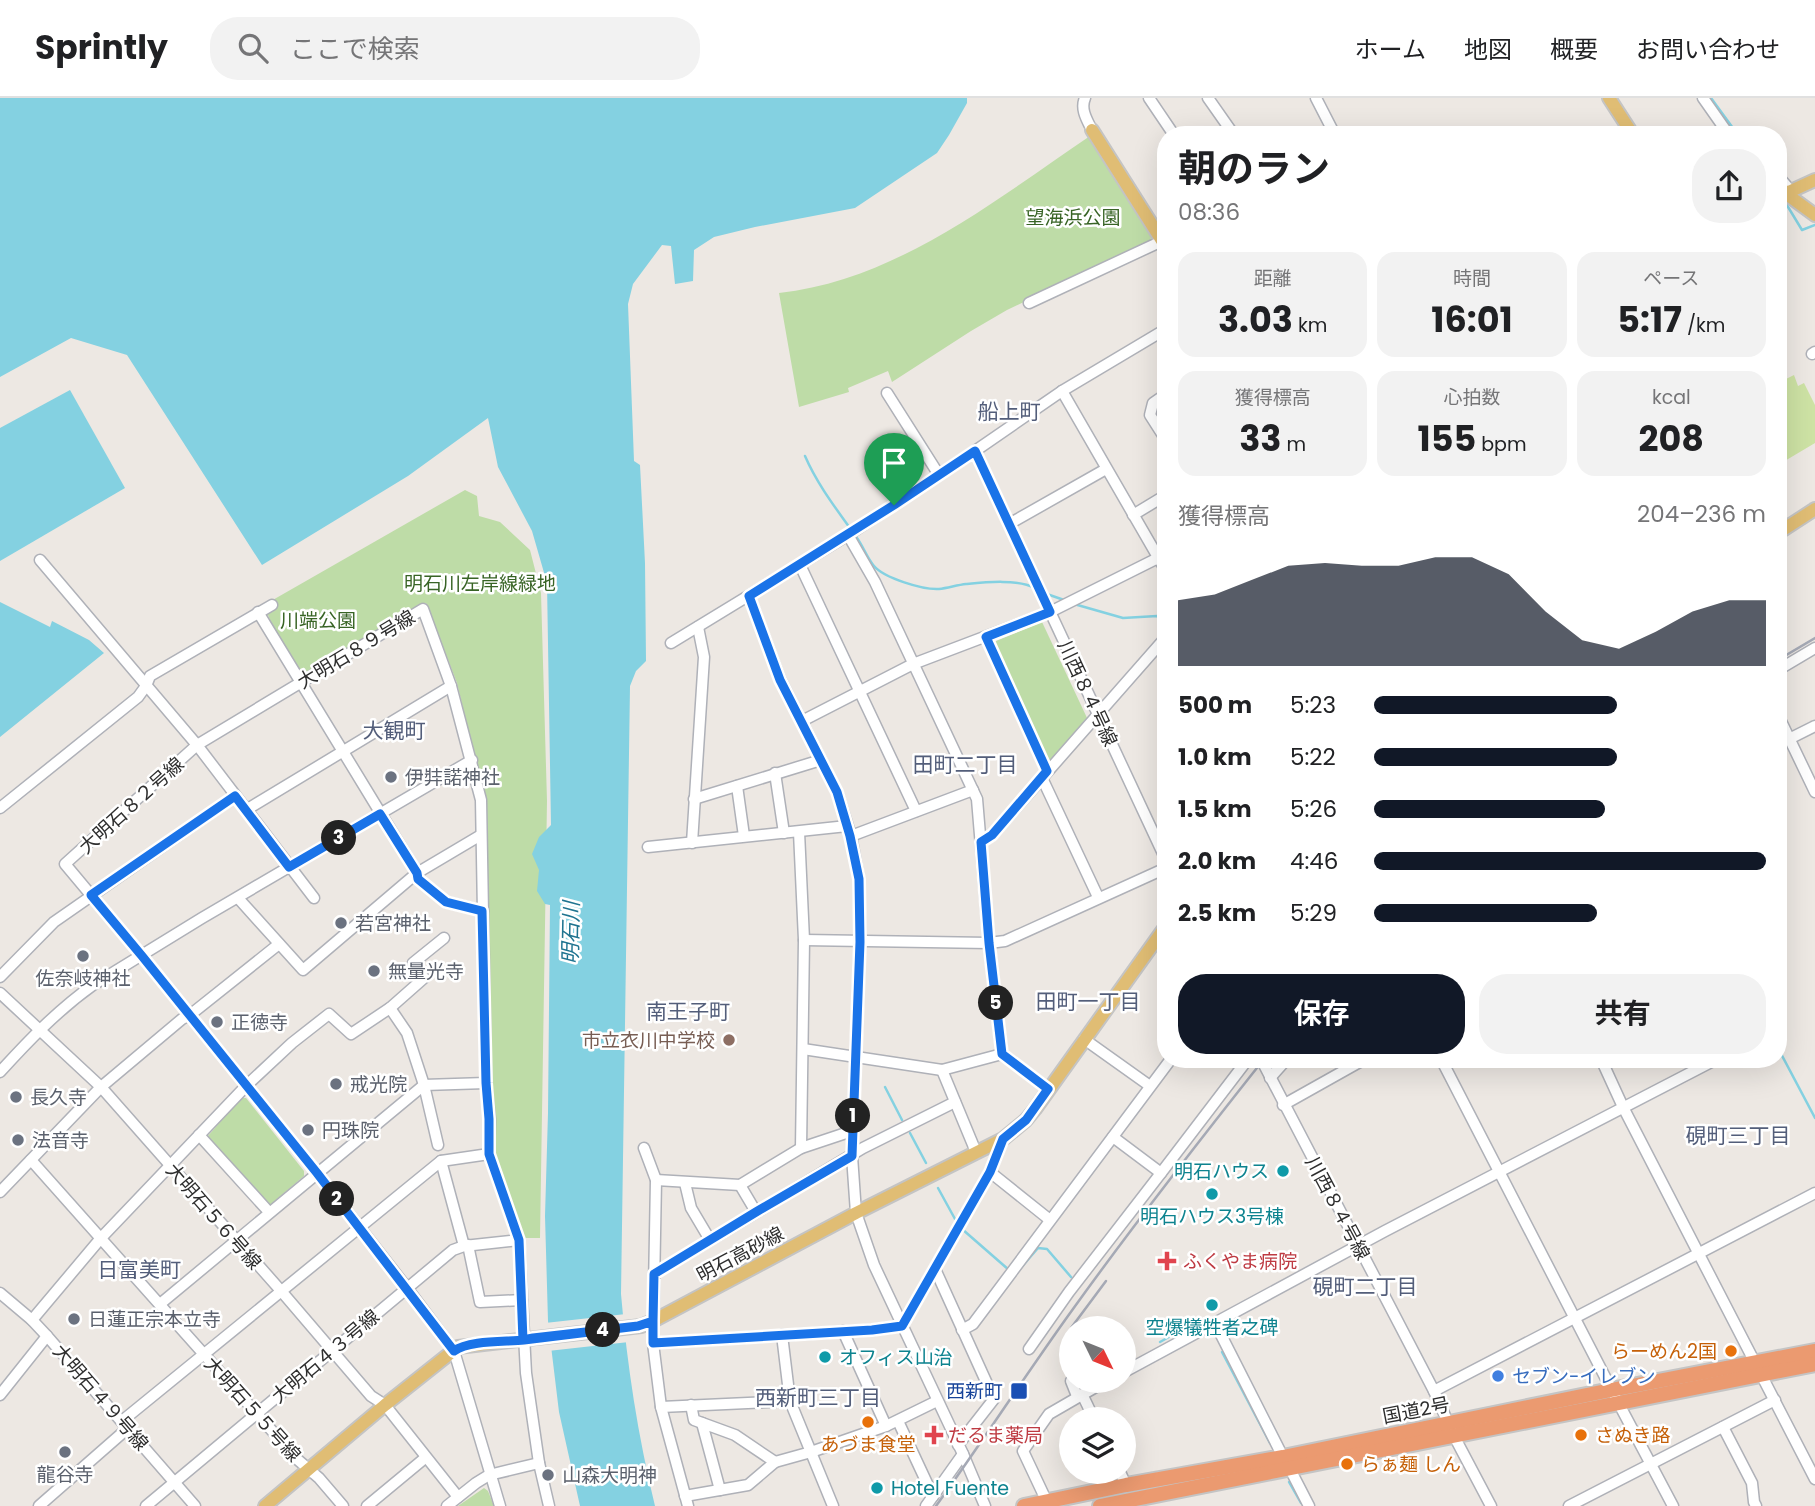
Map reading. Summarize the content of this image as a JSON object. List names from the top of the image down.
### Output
{
  "streets": {
    "highway": ["国道2号"],
    "main road": ["明石高砂線"],
    "street": [
      "大明石８９号線",
      "川西８４号線",
      "大明石８２号線",
      "大明石５６号線",
      "大明石４３号線",
      "大明石４９号線",
      "大明石５５号線"
    ]
  },
  "crossings": [
    ["大明石８９号線", "大明石８２号線"],
    ["大明石８９号線", "明石高砂線"],
    ["大明石８９号線", "大明石４３号線"],
    ["川西８４号線", "国道2号"],
    ["大明石５６号線", "明石高砂線"],
    ["大明石５６号線", "大明石４３号線"],
    ["明石高砂線", "大明石５５号線"],
    ["大明石４３号線", "大明石４９号線"],
    ["大明石４３号線", "大明石５５号線"]
  ],
  "districts": [
    "船上町",
    "大観町",
    "田町二丁目",
    "田町一丁目",
    "南王子町",
    "硯町三丁目",
    "日富美町",
    "硯町二丁目",
    "西新町三丁目"
  ],
  "water": ["明石川"],
  "parks": ["望海浜公園", "明石川左岸線緑地", "川端公園"],
  "places": {
    "other": [
      "伊弉諾神社",
      "若宮神社",
      "佐奈岐神社",
      "無量光寺",
      "正徳寺",
      "市立衣川中学校",
      "戒光院",
      "長久寺",
      "円珠院",
      "法音寺",
      "明石ハウス",
      "明石ハウス3号棟",
      "空爆犠牲者之碑",
      "日蓮正宗本立寺",
      "らーめん2国",
      "オフィス山治",
      "セブン-イレブン",
      "あづま食堂",
      "さぬき路",
      "龍谷寺",
      "らぁ麺 しん",
      "山森大明神",
      "Hotel Fuente"
    ],
    "health": ["ふくやま病院", "だるま薬局"],
    "transit": ["西新町"]
  },
  "north": "bottom right",
  "page": {
    "header": "Sprintly",
    "search": "ここで検索",
    "nav": [
      "ホーム",
      "地図",
      "概要",
      "お問い合わせ"
    ],
    "heading": ["朝のラン", "08:36"],
    "stats": [
      ["距離", "3.03 km"],
      ["時間", "16:01"],
      ["ペース", "5:17 /km"],
      ["獲得標高", "33 m"],
      ["心拍数", "155 bpm"],
      ["kcal", "208"]
    ],
    "chart": ["獲得標高", "204–236 m"],
    "list": [
      {
        "name": "500 m",
        "note": "5:23"
      },
      {
        "name": "1.0 km",
        "note": "5:22"
      },
      {
        "name": "1.5 km",
        "note": "5:26"
      },
      {
        "name": "2.0 km",
        "note": "4:46"
      },
      {
        "name": "2.5 km",
        "note": "5:29"
      }
    ],
    "pins": [
      "3",
      "5",
      "1",
      "2",
      "4"
    ],
    "buttons": ["保存", "共有"]
  }
}
